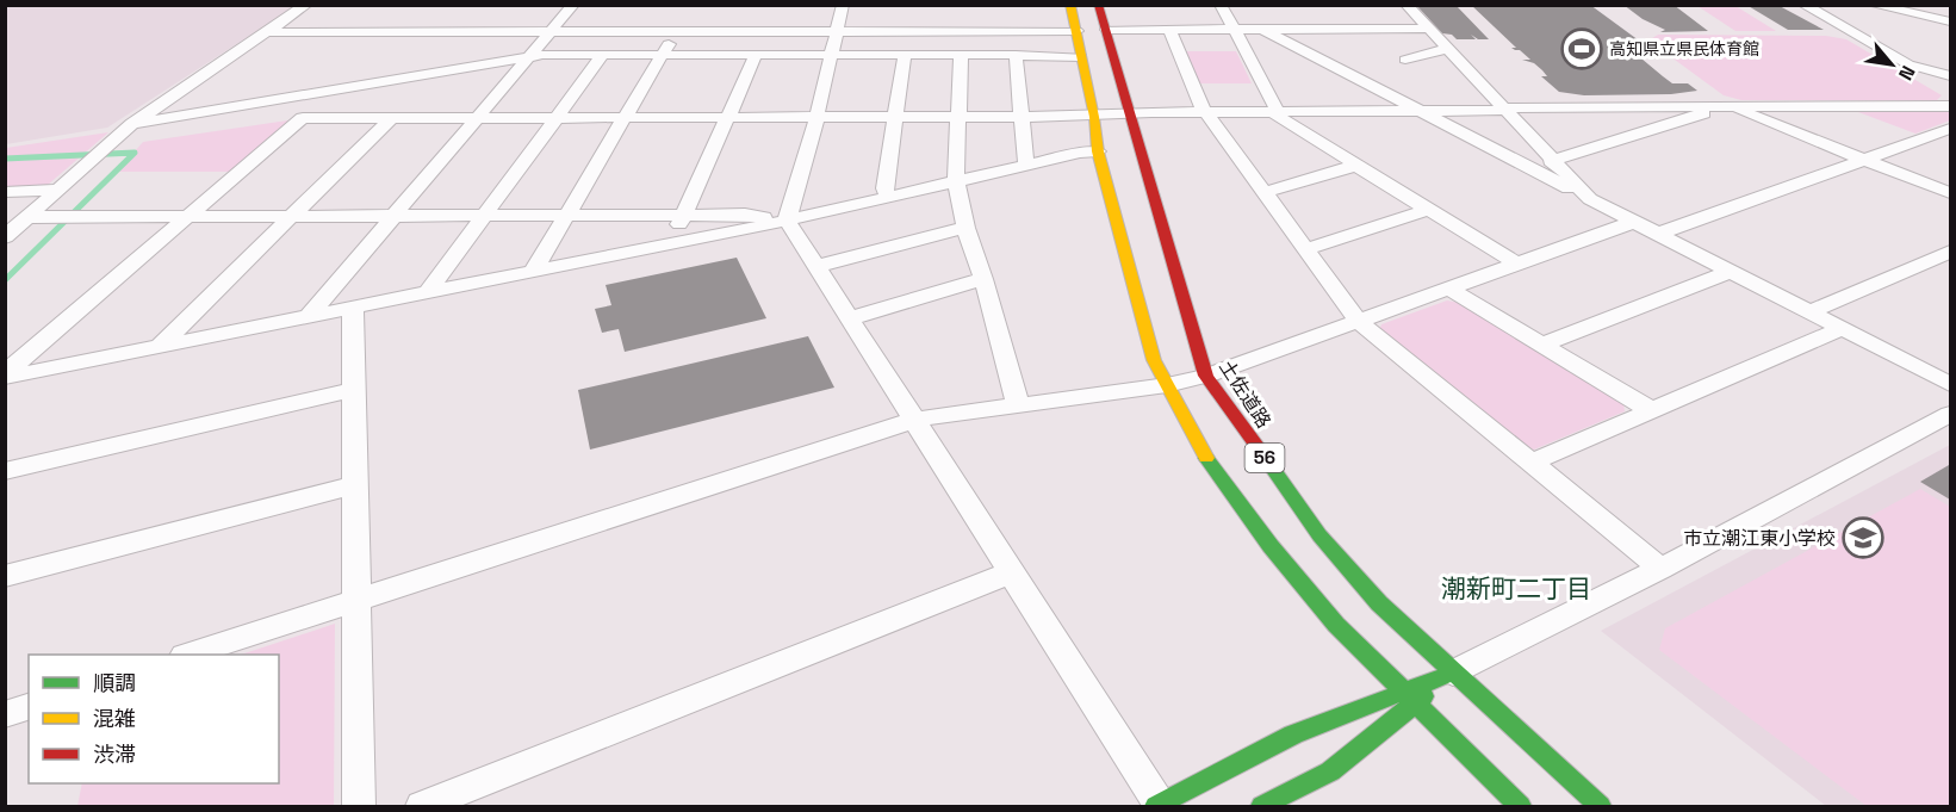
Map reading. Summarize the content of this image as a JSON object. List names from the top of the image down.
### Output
{
  "streets": {
    "main road": ["土佐道路", "56"]
  },
  "districts": ["潮新町二丁目"],
  "places": {
    "sports": ["高知県立県民体育館"],
    "school or university": ["市立潮江東小学校"]
  },
  "legend": ["順調", "混雑", "渋滞"],
  "north": "bottom right"
}
